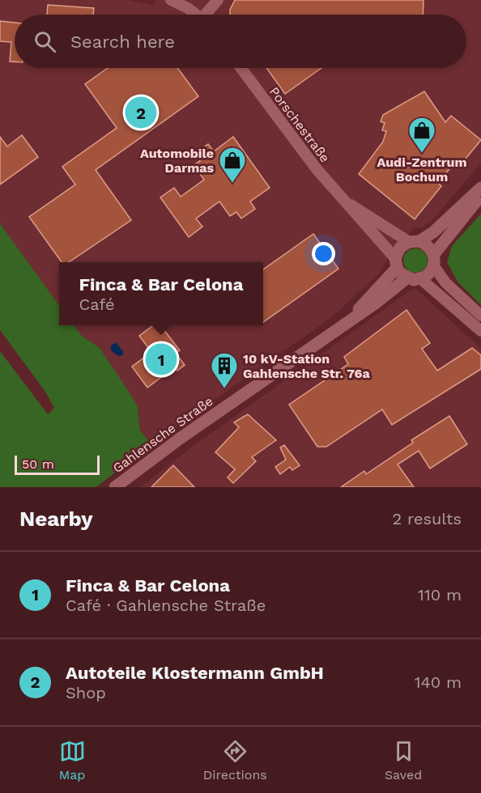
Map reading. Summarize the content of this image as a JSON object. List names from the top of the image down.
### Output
{
  "streets": {
    "street": ["Porschestraße", "Gahlensche Straße"]
  },
  "crossings": [
    ["Porschestraße", "Gahlensche Straße"]
  ],
  "places": {
    "shop": ["Audi-Zentrum Bochum", "Automobile Darmas"],
    "building": ["10 kV-Station Gahlensche Str. 76a"]
  },
  "scale_bar": "50 m",
  "page": {
    "search": "Search here",
    "pins": ["2", "1"],
    "popup": ["Finca & Bar Celona", "Café"],
    "scale": "50 m",
    "heading": ["Nearby", "2 results"],
    "list": [
      {
        "mark": "1",
        "name": "Finca & Bar Celona",
        "note": "Café · Gahlensche Straße",
        "value": "110 m"
      },
      {
        "mark": "2",
        "name": "Autoteile Klostermann GmbH",
        "note": "Shop",
        "value": "140 m"
      }
    ],
    "nav": ["Map", "Directions", "Saved"]
  }
}
